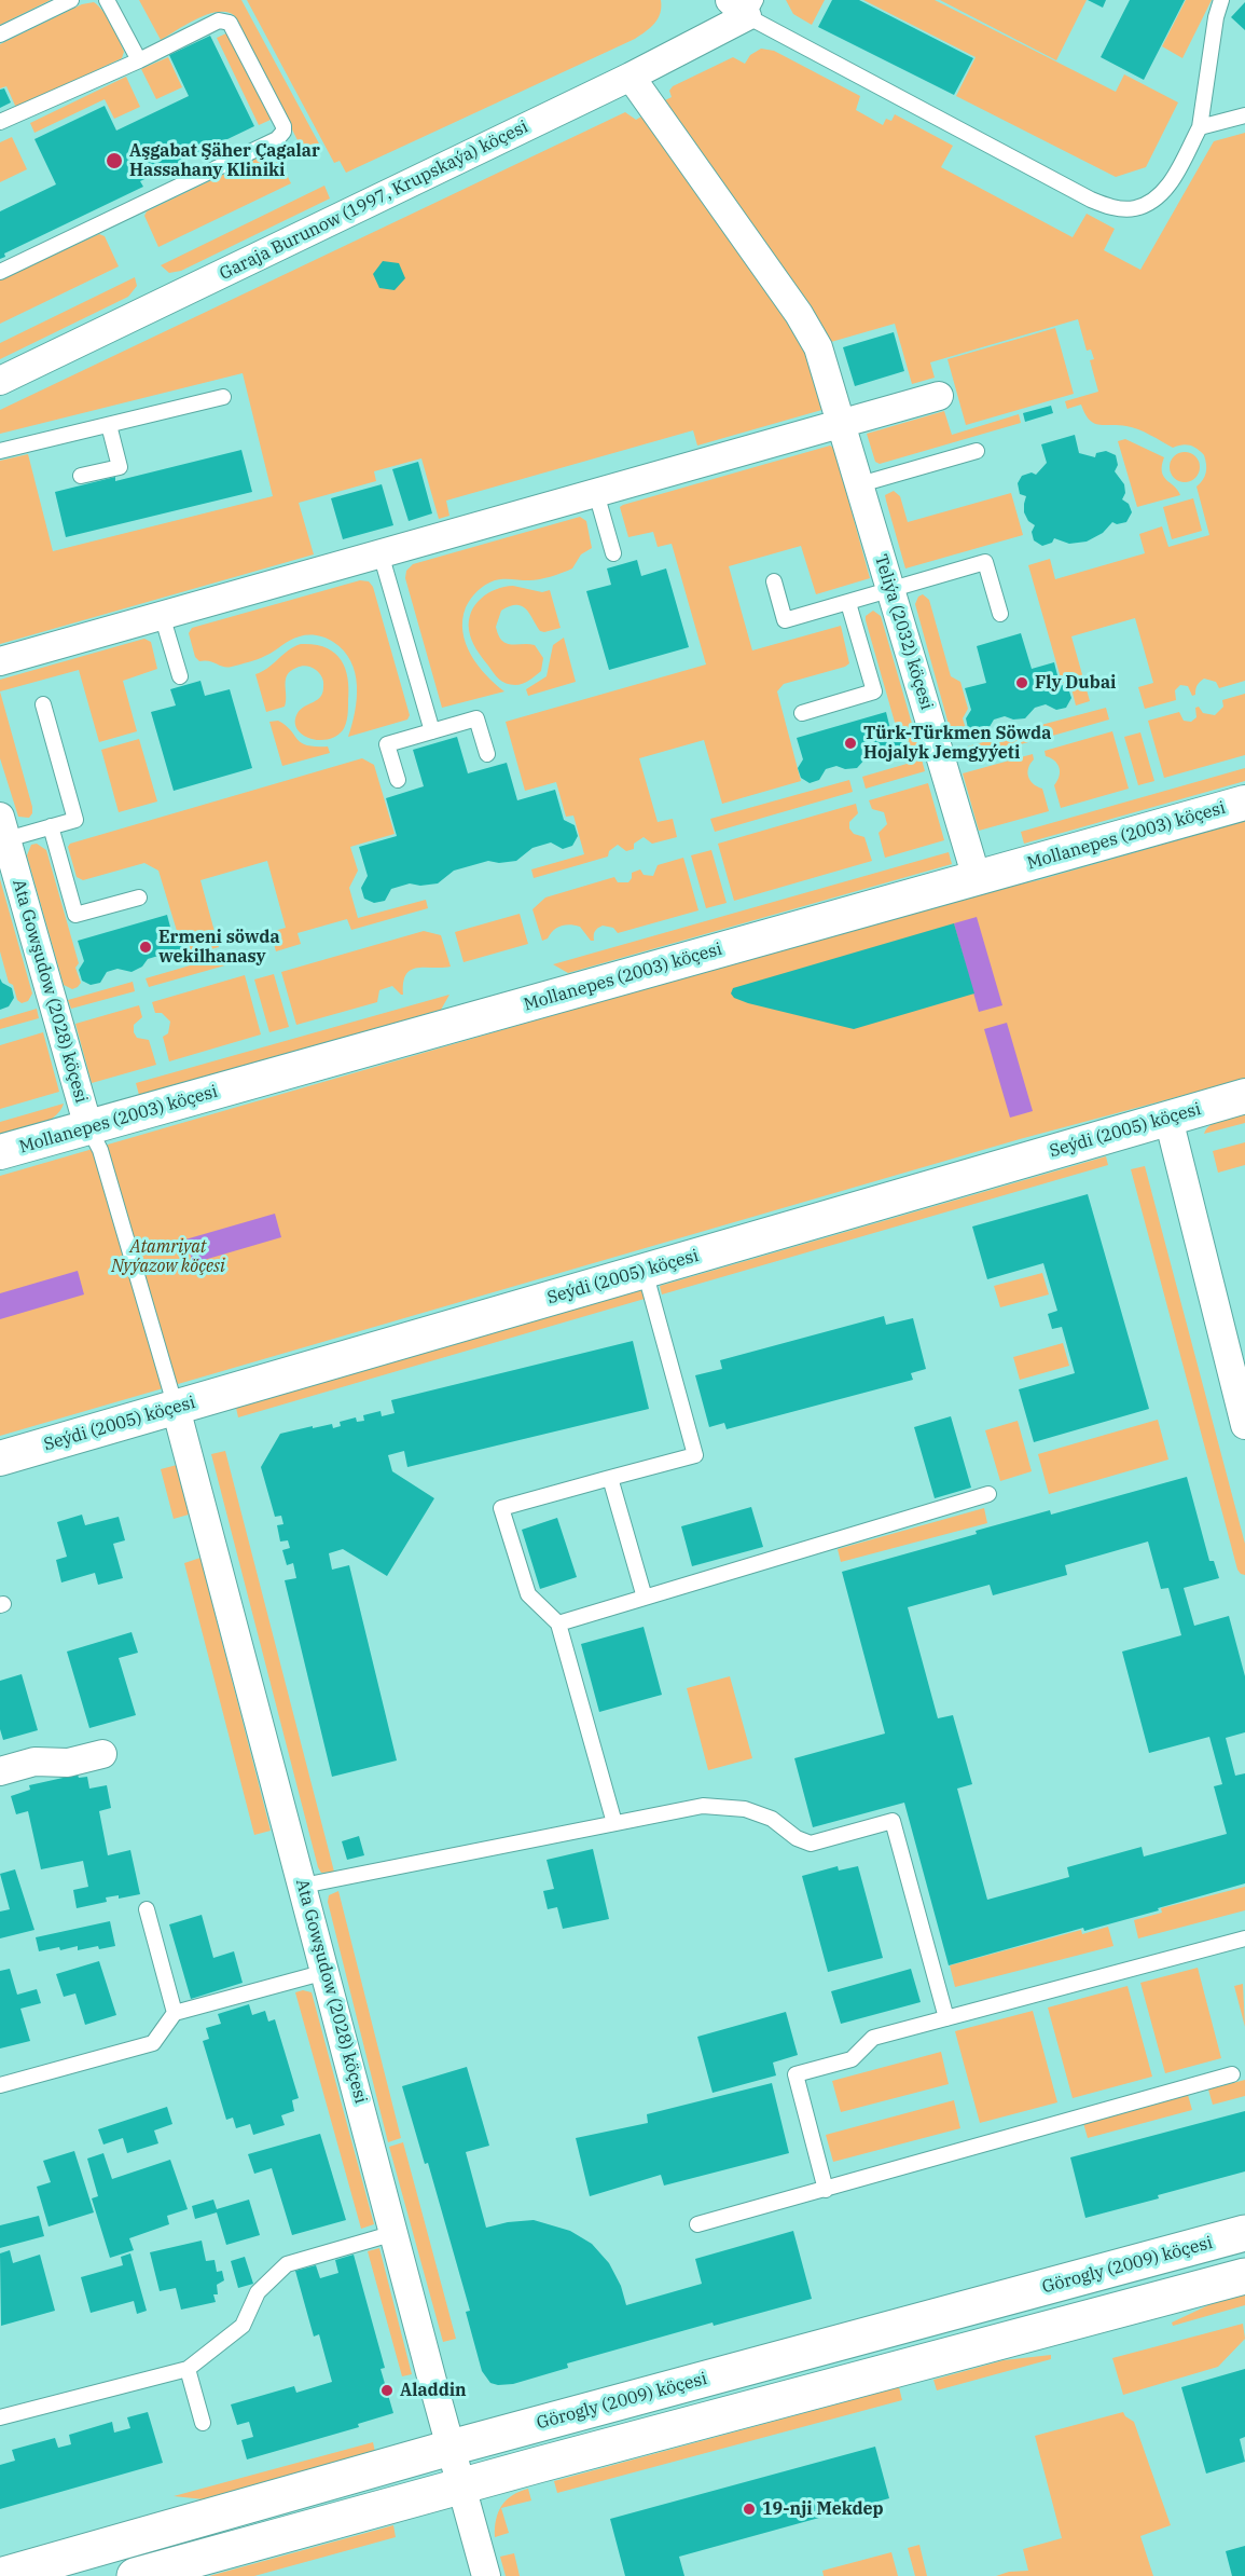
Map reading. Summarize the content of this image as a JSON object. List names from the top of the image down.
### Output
{
  "streets": {
    "main road": ["Görogly (2009) köçesi"],
    "street": [
      "Garaja Burunow (1997, Krupskaýa) köçesi",
      "Teliýa (2032) köçesi",
      "Mollanepes (2003) köçesi",
      "Ata Gowşudow (2028) köçesi",
      "Seýdi (2005) köçesi"
    ]
  },
  "crossings": [
    ["Garaja Burunow (1997, Krupskaýa) köçesi", "Teliýa (2032) köçesi"],
    ["Teliýa (2032) köçesi", "Mollanepes (2003) köçesi"],
    ["Mollanepes (2003) köçesi", "Ata Gowşudow (2028) köçesi"],
    ["Ata Gowşudow (2028) köçesi", "Seýdi (2005) köçesi"],
    ["Ata Gowşudow (2028) köçesi", "Görogly (2009) köçesi"]
  ],
  "parks": ["Atamriyat Nyýazow köçesi"],
  "places": [
    "Aşgabat Şäher Çagalar Hassahany Kliniki",
    "Fly Dubai",
    "Türk-Türkmen Söwda Hojalyk Jemgyýeti",
    "Ermeni söwda wekilhanasy",
    "Aladdin",
    "19-nji Mekdep"
  ]
}
